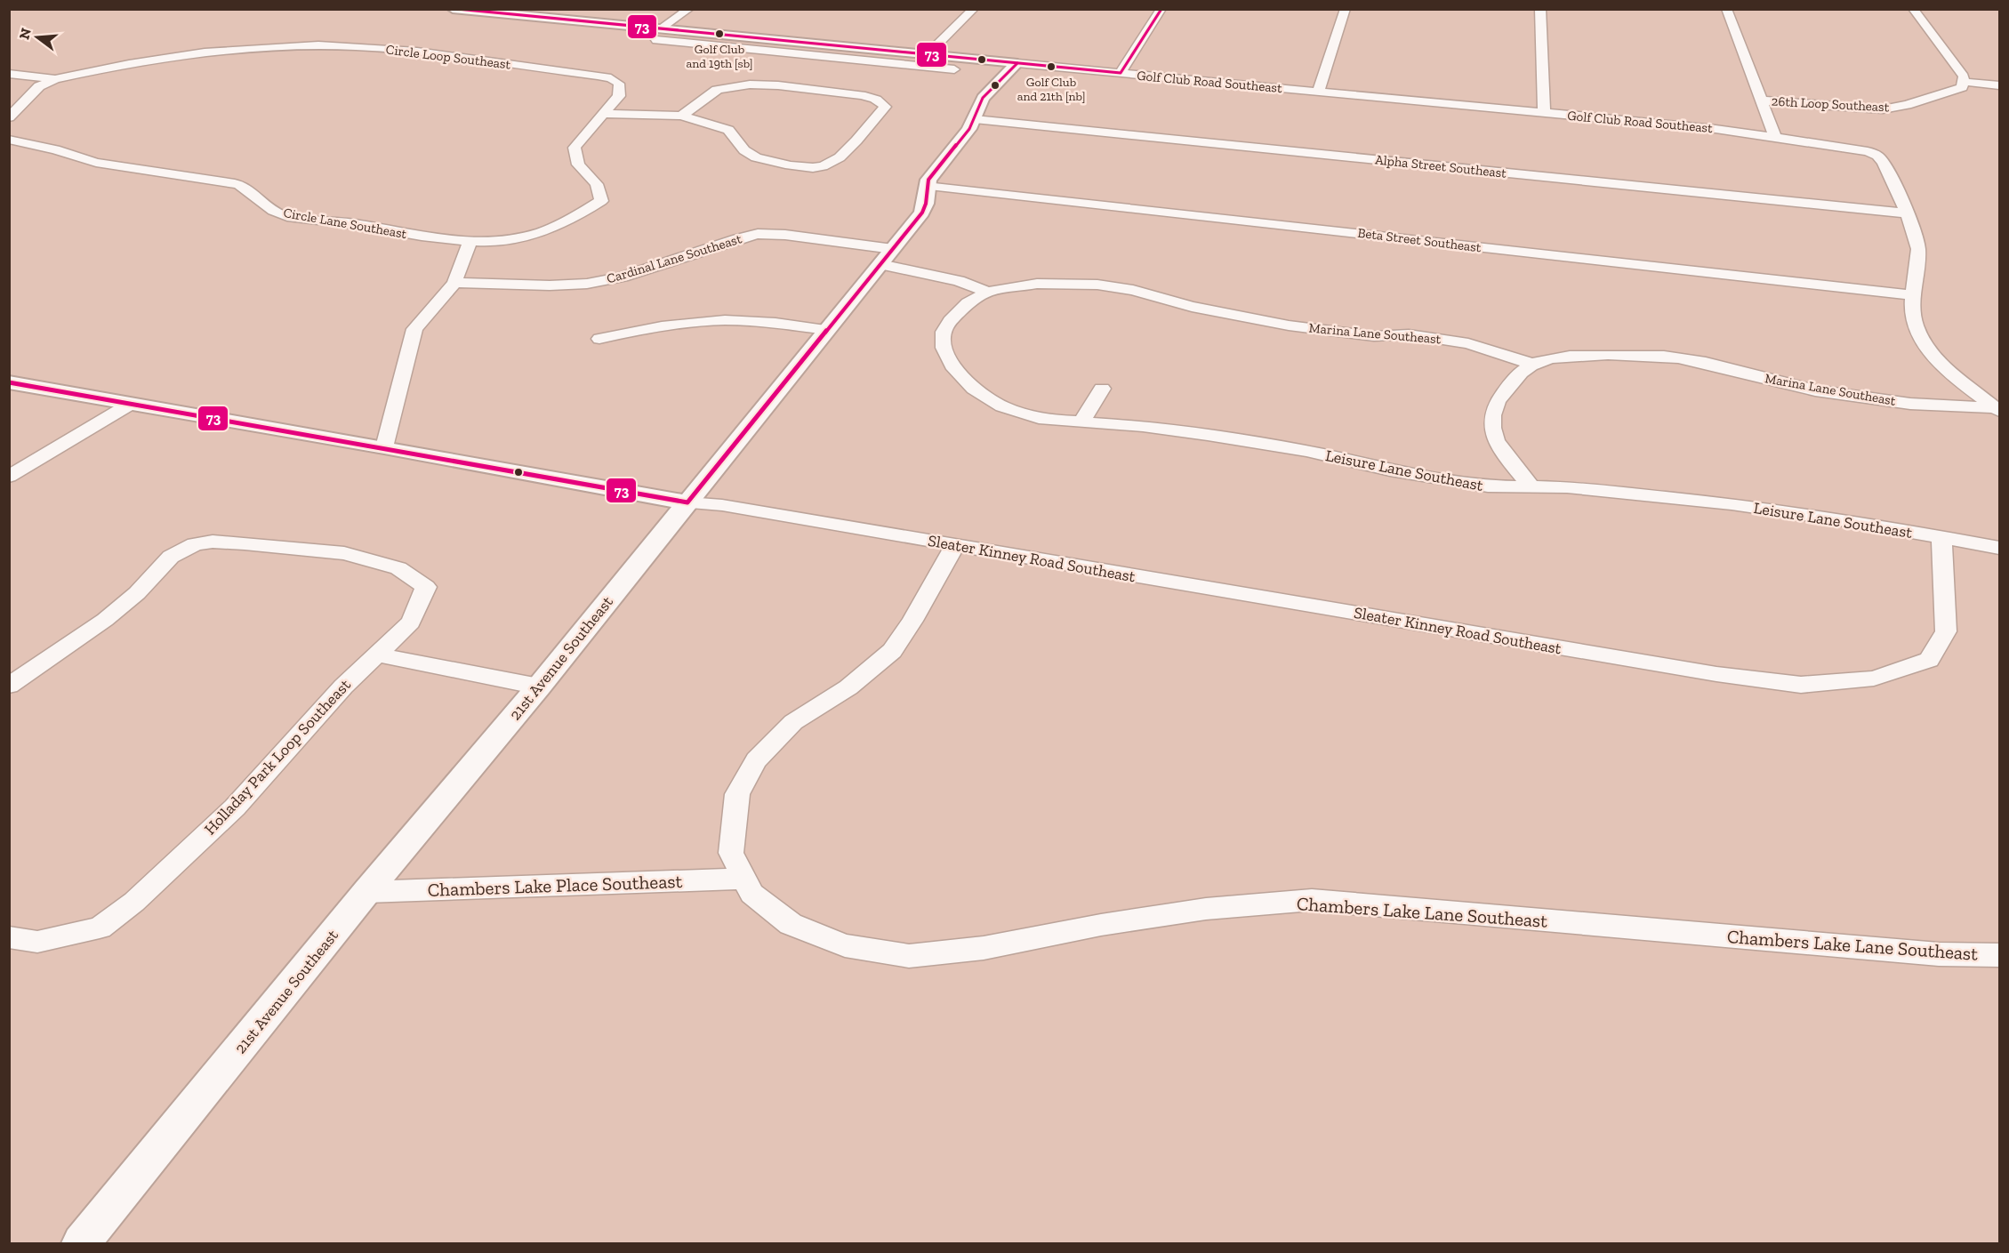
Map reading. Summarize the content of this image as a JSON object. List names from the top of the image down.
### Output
{
  "streets": {
    "street": [
      "Circle Loop Southeast",
      "Golf Club Road Southeast",
      "26th Loop Southeast",
      "Alpha Street Southeast",
      "Circle Lane Southeast",
      "Beta Street Southeast",
      "Cardinal Lane Southeast",
      "Marina Lane Southeast",
      "Leisure Lane Southeast",
      "Sleater Kinney Road Southeast",
      "21st Avenue Southeast",
      "Holladay Park Loop Southeast",
      "Chambers Lake Place Southeast",
      "Chambers Lake Lane Southeast"
    ]
  },
  "crossings": [
    ["Circle Loop Southeast", "Circle Lane Southeast"],
    ["Golf Club Road Southeast", "Alpha Street Southeast"],
    ["Golf Club Road Southeast", "21st Avenue Southeast"],
    ["Alpha Street Southeast", "21st Avenue Southeast"],
    ["Beta Street Southeast", "21st Avenue Southeast"],
    ["Cardinal Lane Southeast", "21st Avenue Southeast"],
    ["Marina Lane Southeast", "Leisure Lane Southeast"],
    ["Marina Lane Southeast", "21st Avenue Southeast"],
    ["Leisure Lane Southeast", "Sleater Kinney Road Southeast"],
    ["Sleater Kinney Road Southeast", "21st Avenue Southeast"],
    ["Sleater Kinney Road Southeast", "Chambers Lake Lane Southeast"],
    ["21st Avenue Southeast", "Chambers Lake Place Southeast"],
    ["Chambers Lake Place Southeast", "Chambers Lake Lane Southeast"]
  ],
  "places": ["Golf Club and 19th [sb]", "Golf Club and 21th [nb]"],
  "lines": ["transit line 73"],
  "north": "left"
}
